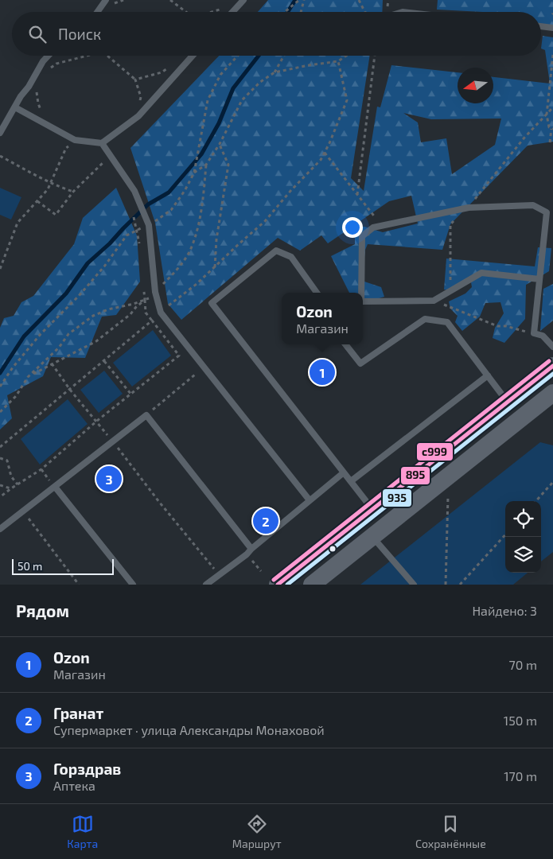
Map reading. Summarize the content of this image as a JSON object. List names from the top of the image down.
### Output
{
  "lines": ["transit line с999", "transit line 895", "transit line 935"],
  "scale_bar": "50 m",
  "north": "left",
  "page": {
    "search": "Поиск",
    "popup": ["Ozon", "Магазин"],
    "pins": ["1", "3", "2"],
    "scale": "50 m",
    "heading": ["Рядом", "Найдено: 3"],
    "list": [
      {
        "mark": "1",
        "name": "Ozon",
        "note": "Магазин",
        "value": "70 m"
      },
      {
        "mark": "2",
        "name": "Гранат",
        "note": "Супермаркет · улица Александры Монаховой",
        "value": "150 m"
      },
      {
        "mark": "3",
        "name": "Горздрав",
        "note": "Аптека",
        "value": "170 m"
      }
    ],
    "nav": ["Карта", "Маршрут", "Сохранённые"]
  }
}
